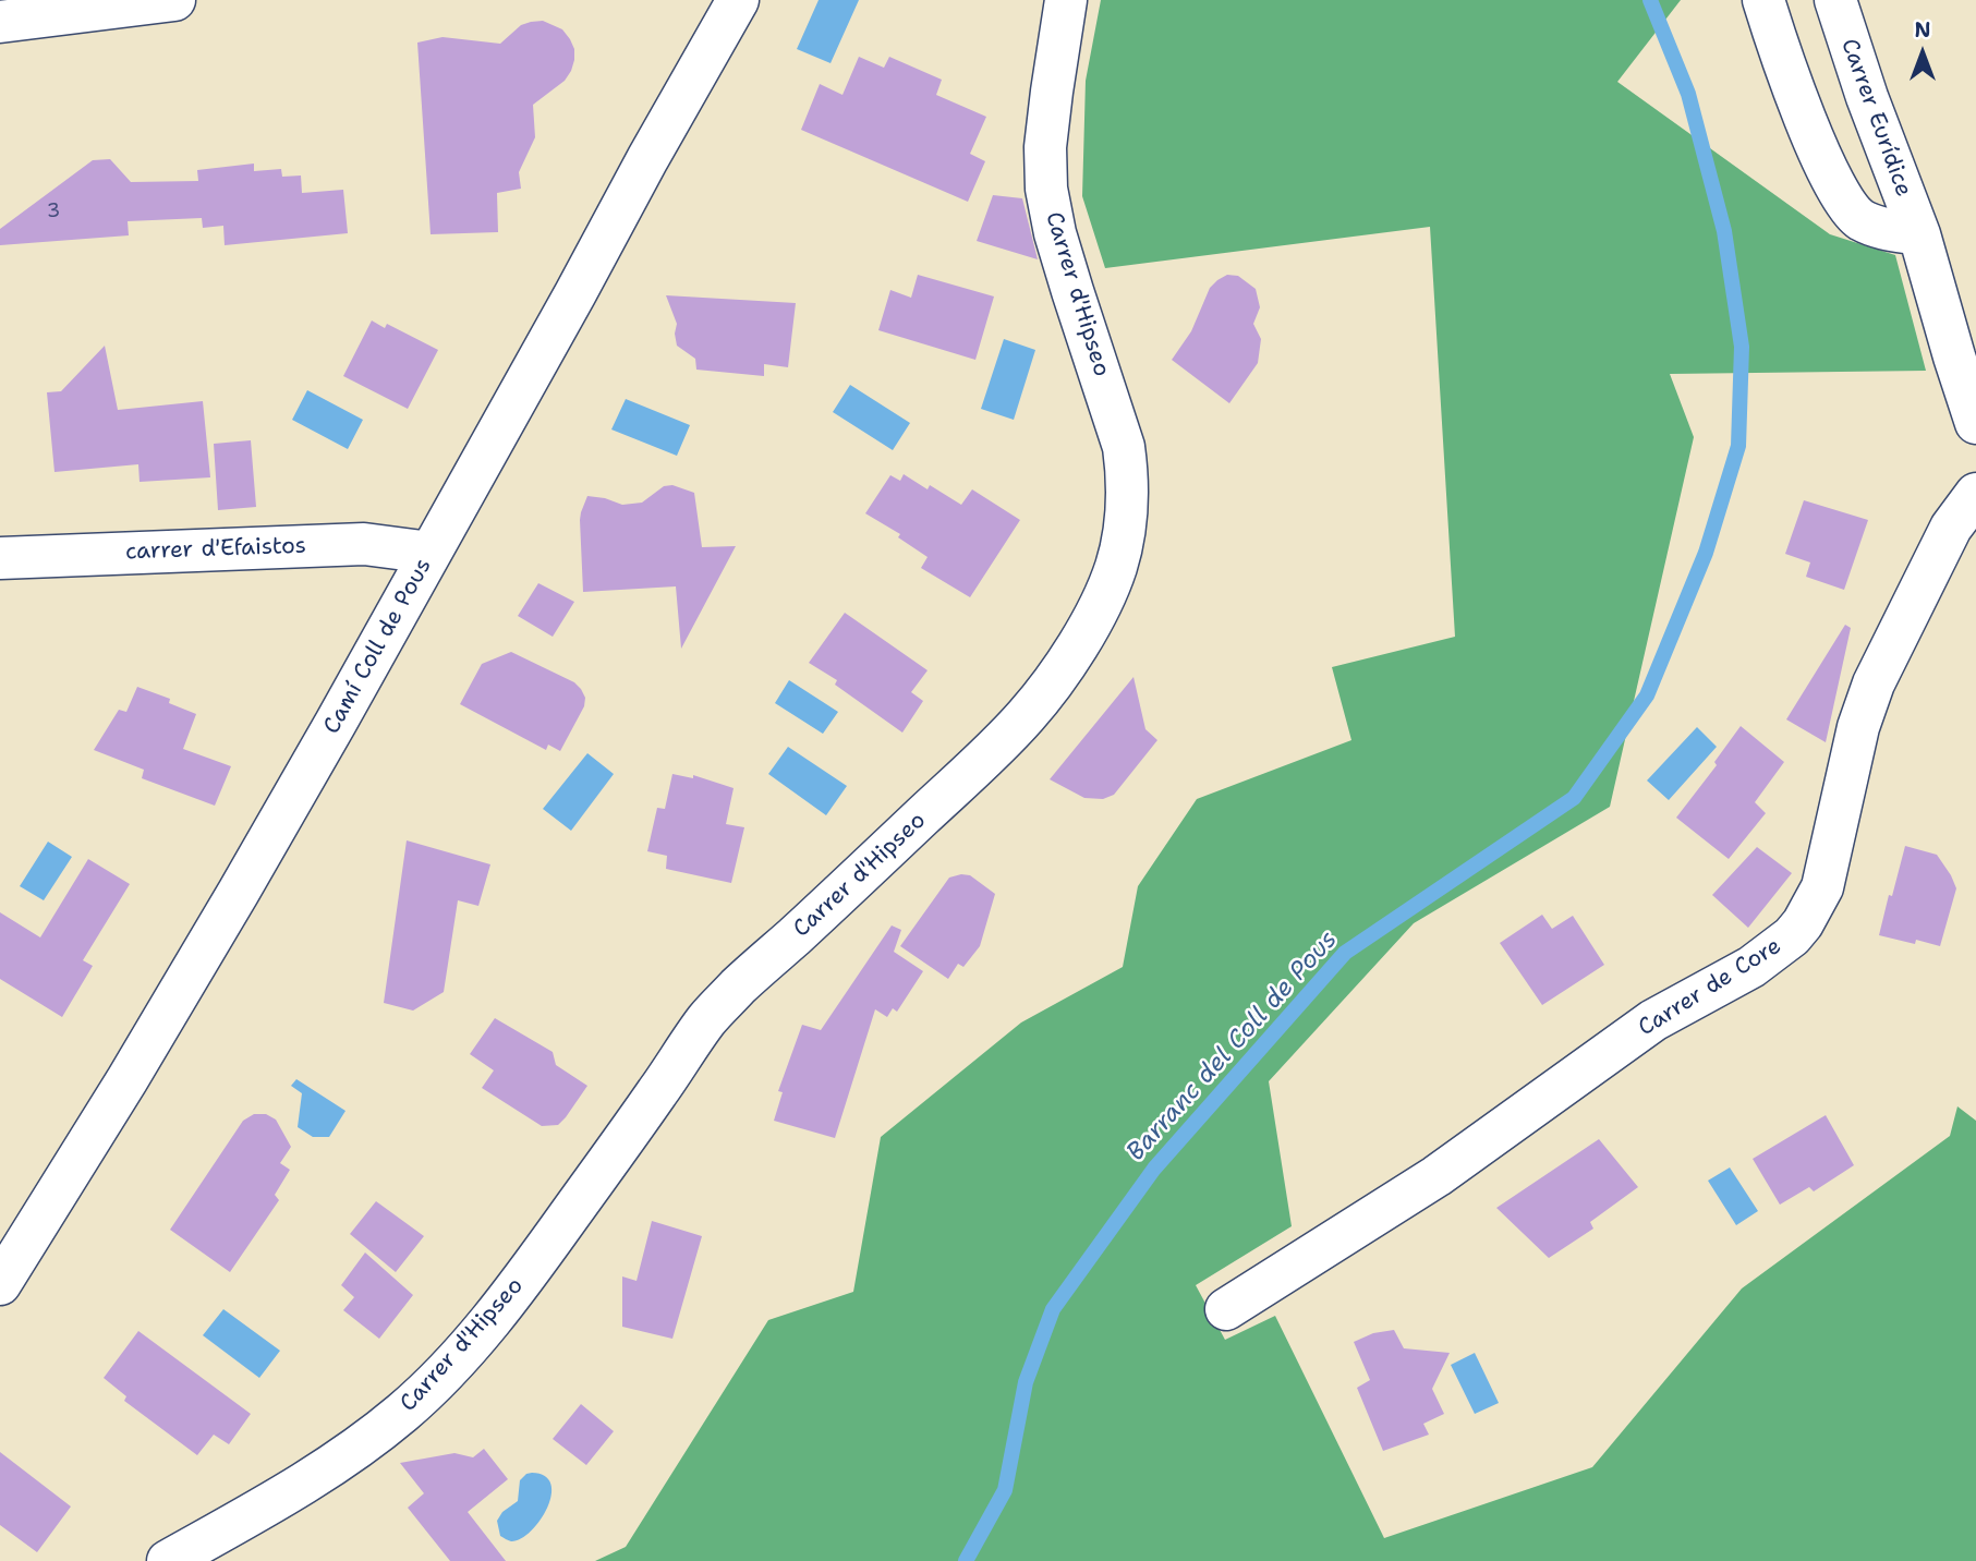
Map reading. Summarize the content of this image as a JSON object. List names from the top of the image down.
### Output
{
  "streets": {
    "street": [
      "Carrer Eurídice",
      "Carrer d'Hipseo",
      "carrer d'Efaistos",
      "Camí Coll de Pous",
      "Carrer de Core"
    ]
  },
  "crossings": [
    ["carrer d'Efaistos", "Camí Coll de Pous"]
  ],
  "water": ["Barranc del Coll de Pous"],
  "house_numbers": ["3"],
  "north": "top"
}
